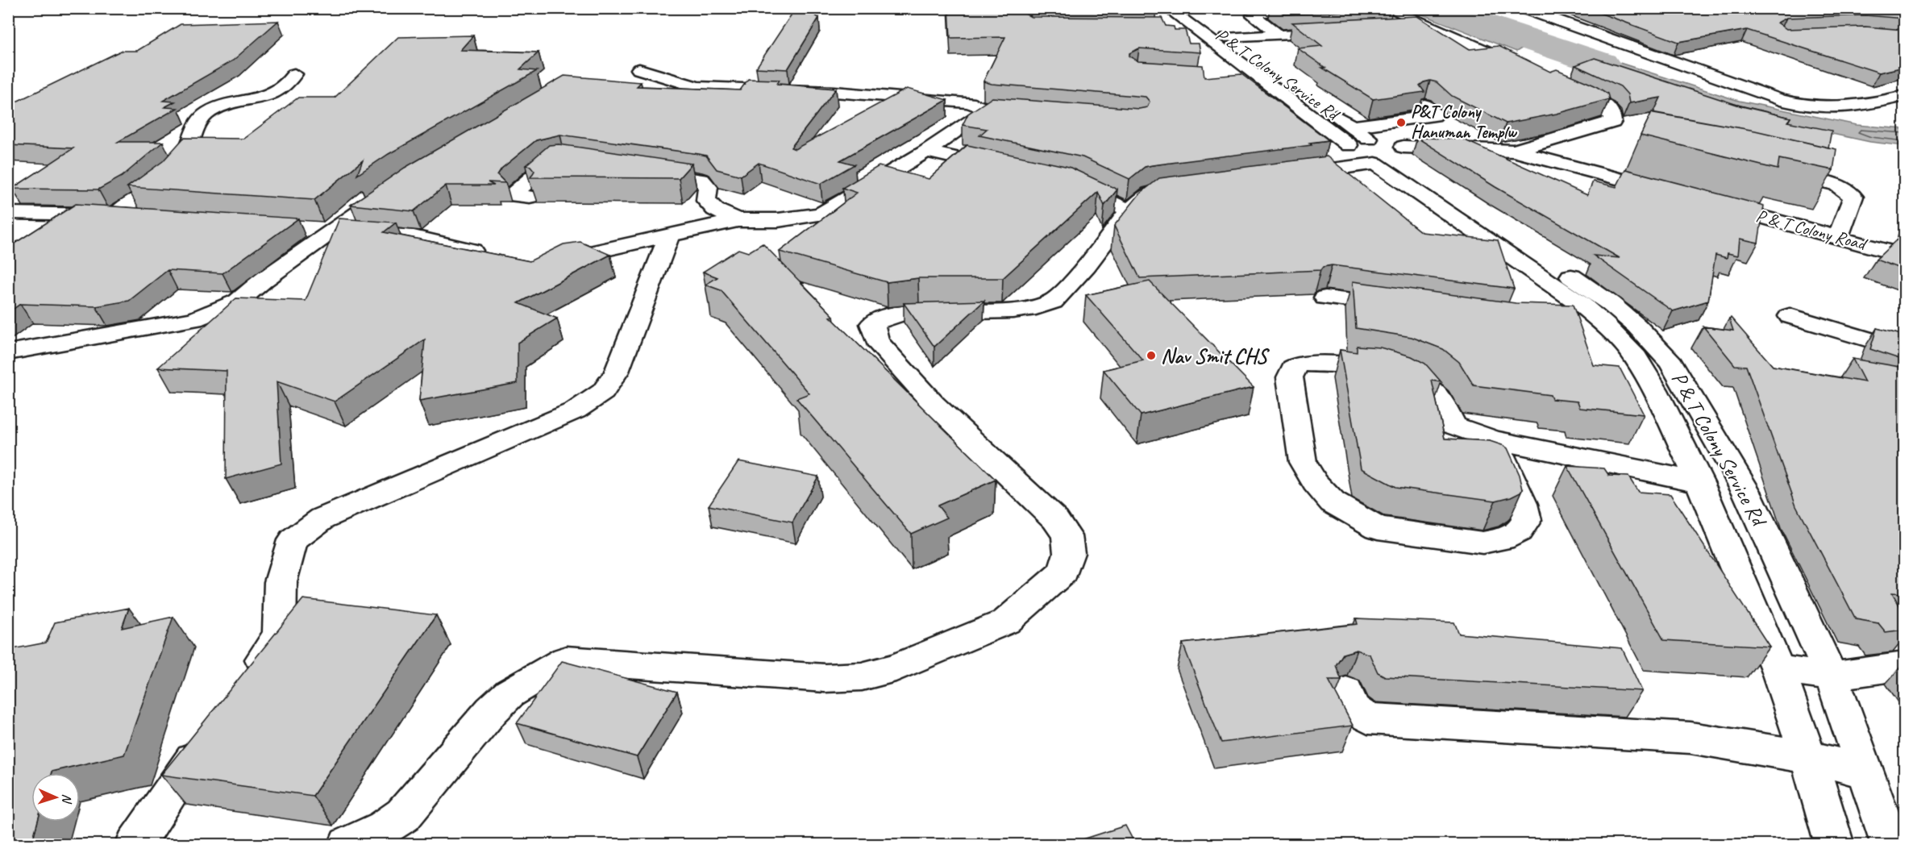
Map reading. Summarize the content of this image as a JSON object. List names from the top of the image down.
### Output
{
  "streets": {
    "street": ["P & T Colony Service Rd", "P & T Colony Road"]
  },
  "places": ["P&T Colony Hanuman Templw", "Nav Smit CHS"],
  "north": "right"
}
